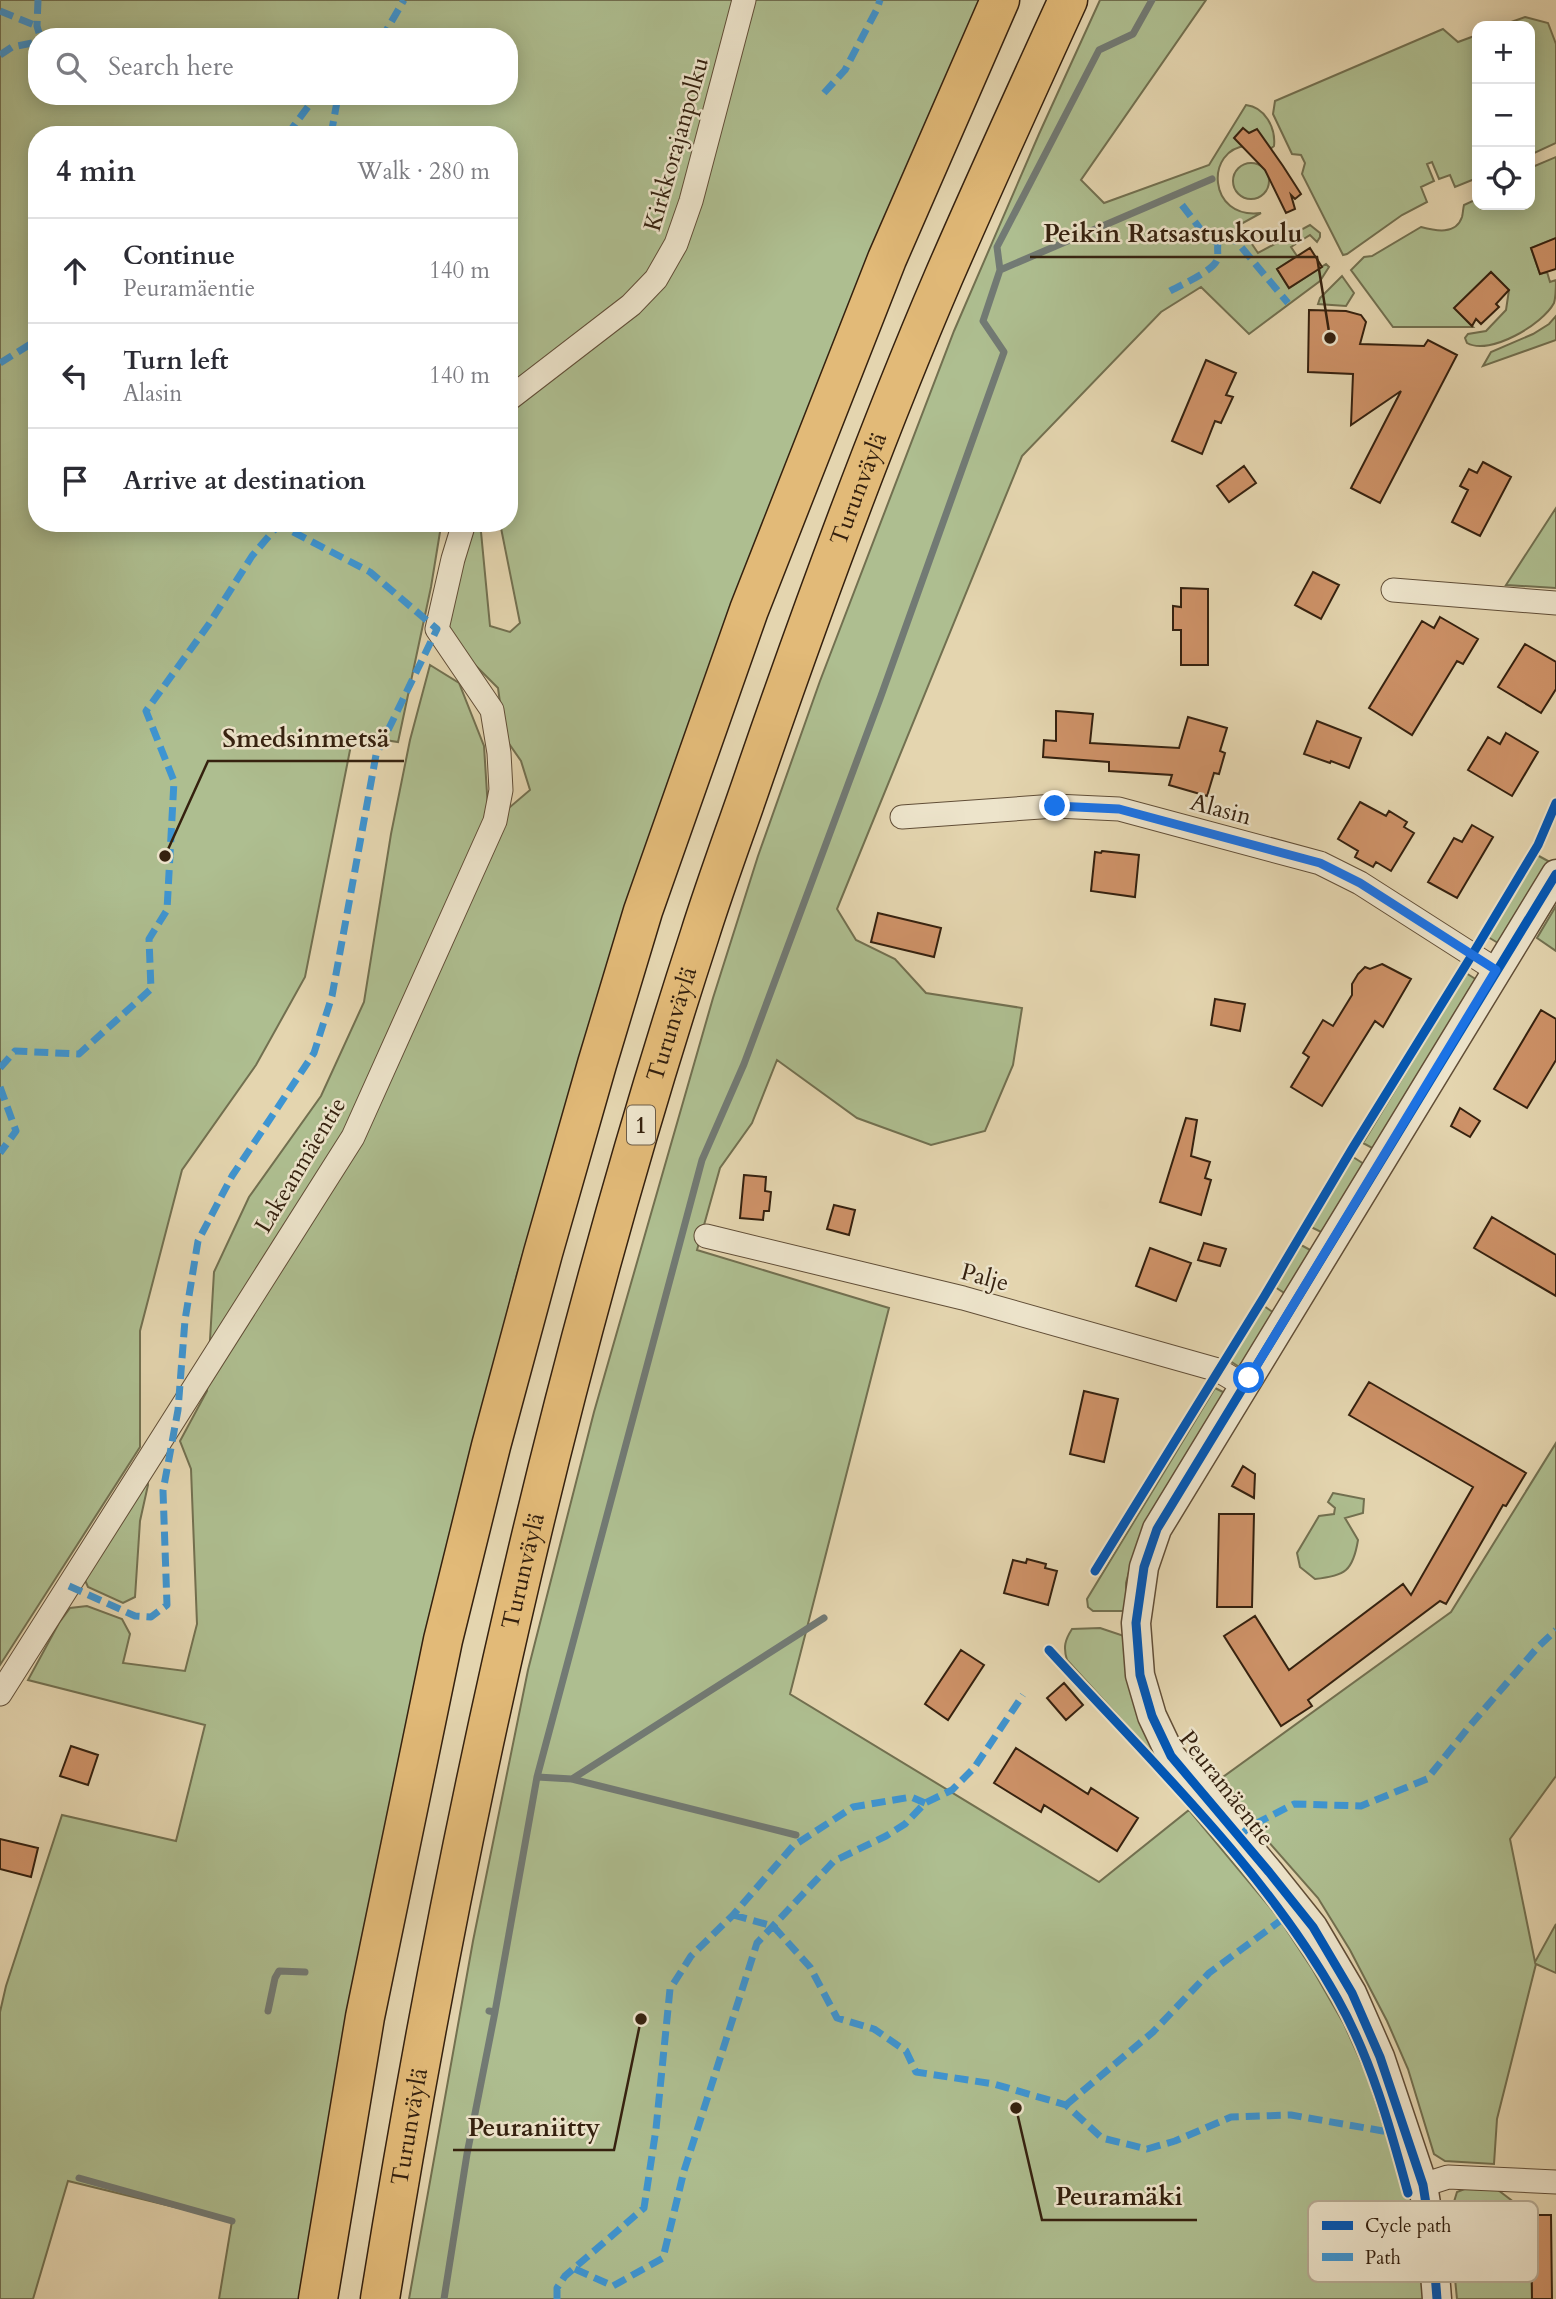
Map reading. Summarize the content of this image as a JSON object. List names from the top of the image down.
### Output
{
  "streets": {
    "highway": ["Turunväylä", "1"],
    "street": [
      "Kirkkorajanpolku",
      "Alasin",
      "Lakeanmäentie",
      "Palje",
      "Peuramäentie"
    ]
  },
  "crossings": [
    ["Alasin", "Peuramäentie"],
    ["Palje", "Peuramäentie"]
  ],
  "places": [
    "Peikin Ratsastuskoulu",
    "Smedsinmetsä",
    "Peuraniitty",
    "Peuramäki"
  ],
  "legend": ["Cycle path", "Path"],
  "page": {
    "map_buttons": ["+", "−"],
    "search": "Search here",
    "heading": ["4 min", "Walk · 280 m"],
    "list": [
      ["Continue", "Peuramäentie", "140 m"],
      ["Turn left", "Alasin", "140 m"],
      "Arrive at destination"
    ]
  }
}
